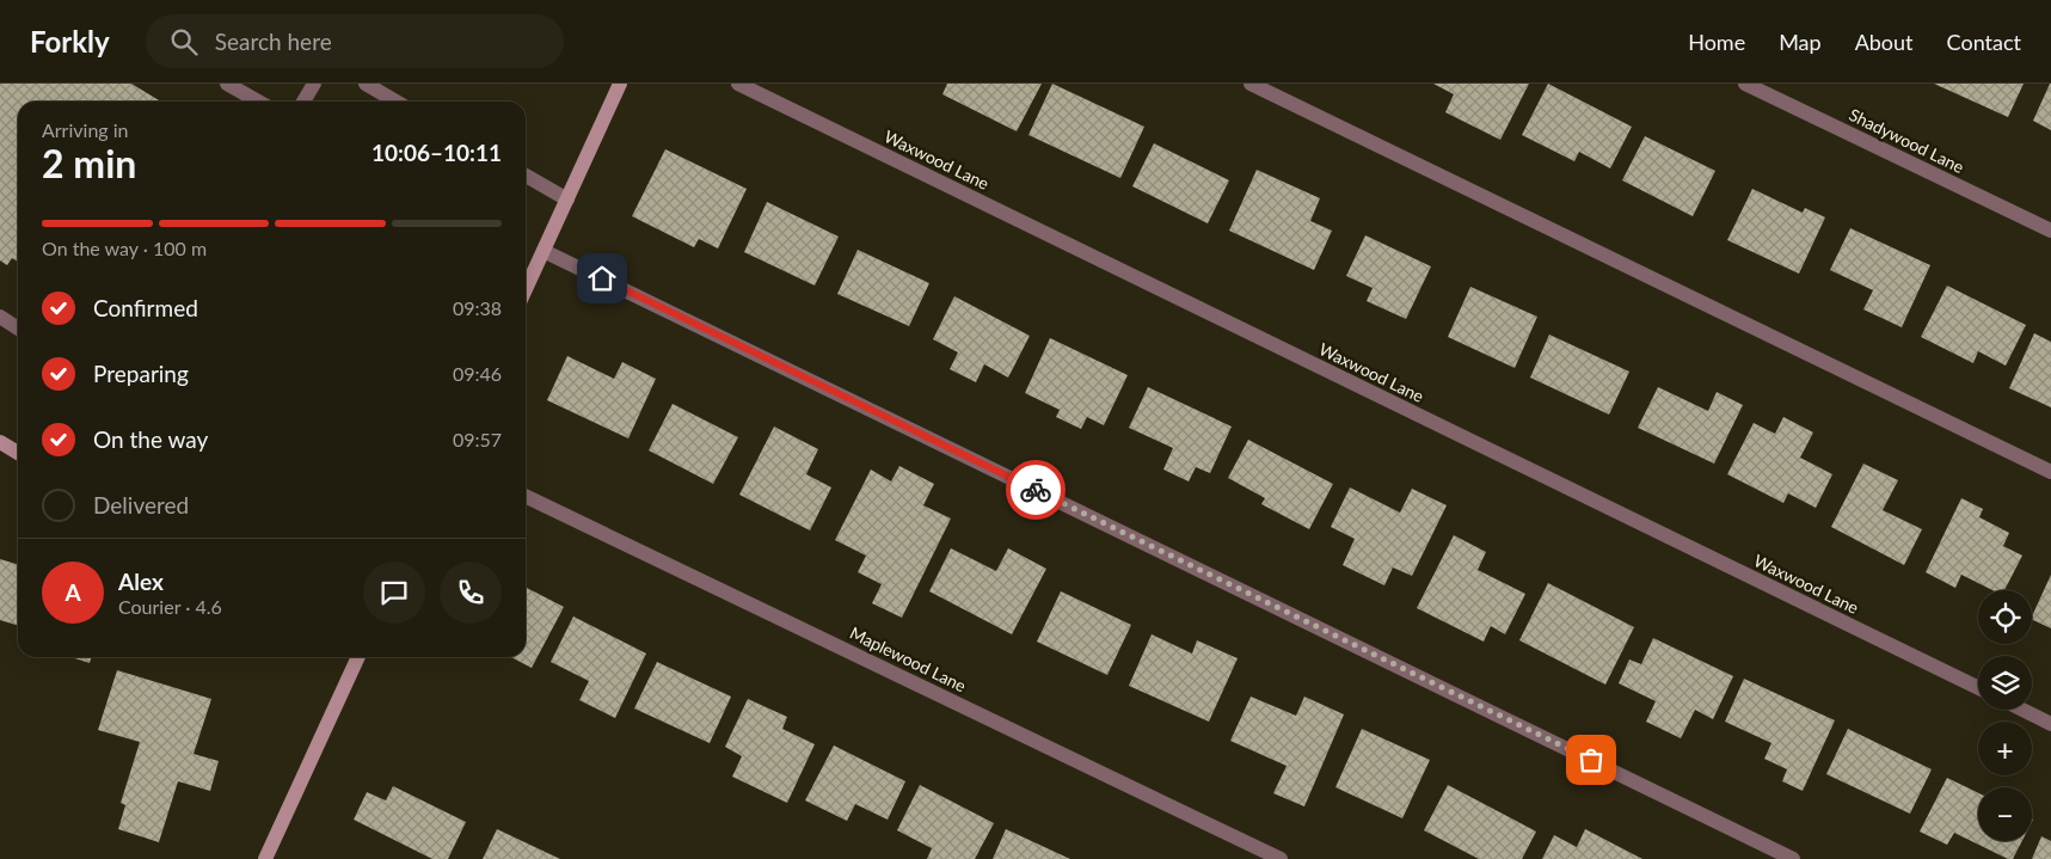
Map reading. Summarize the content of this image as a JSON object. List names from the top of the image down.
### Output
{
  "streets": {
    "street": ["Shadywood Lane", "Waxwood Lane", "Maplewood Lane"]
  },
  "page": {
    "header": "Forkly",
    "search": "Search here",
    "nav": [
      "Home",
      "Map",
      "About",
      "Contact"
    ],
    "heading": ["2 min", "Arriving in", "10:06–10:11"],
    "panel": ["Alex", "Courier · 4.6"],
    "bar": "On the way · 100 m",
    "list": [
      ["Confirmed", "09:38"],
      ["Preparing", "09:46"],
      ["On the way", "09:57"],
      "Delivered"
    ],
    "round": "A",
    "map_buttons": ["+", "−"]
  }
}
